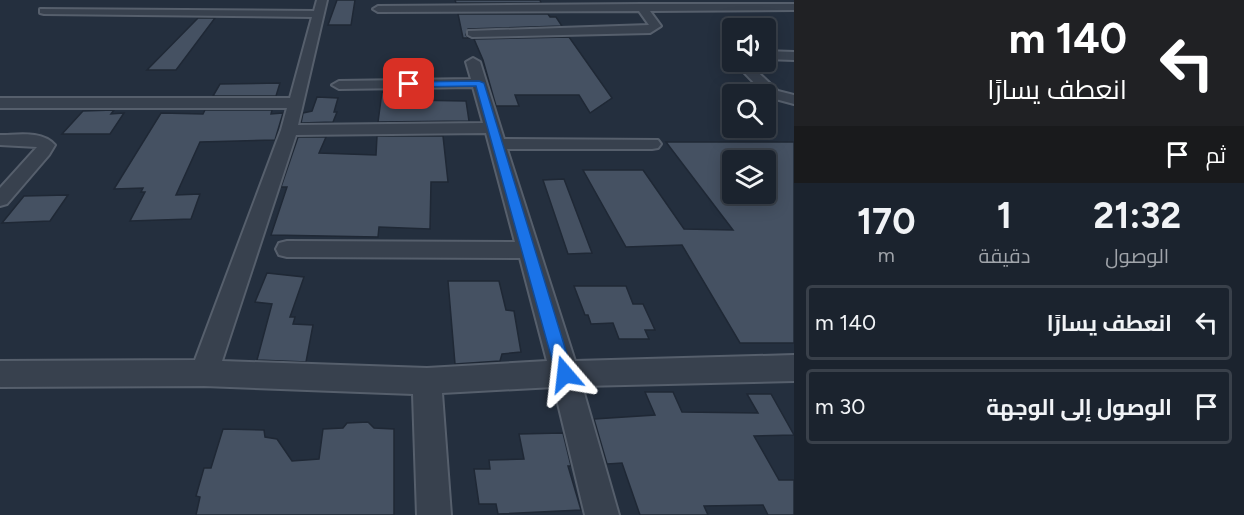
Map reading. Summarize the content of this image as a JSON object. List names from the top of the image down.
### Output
{
  "page": {
    "turn": ["140 m", "انعطف يسارًا"],
    "then": "ثم",
    "eta": [
      "21:32",
      "الوصول",
      "1",
      "دقيقة",
      "170",
      "m"
    ],
    "list": [
      {
        "name": "انعطف يسارًا",
        "value": "140 m"
      },
      {
        "name": "الوصول إلى الوجهة",
        "value": "30 m"
      }
    ]
  }
}
